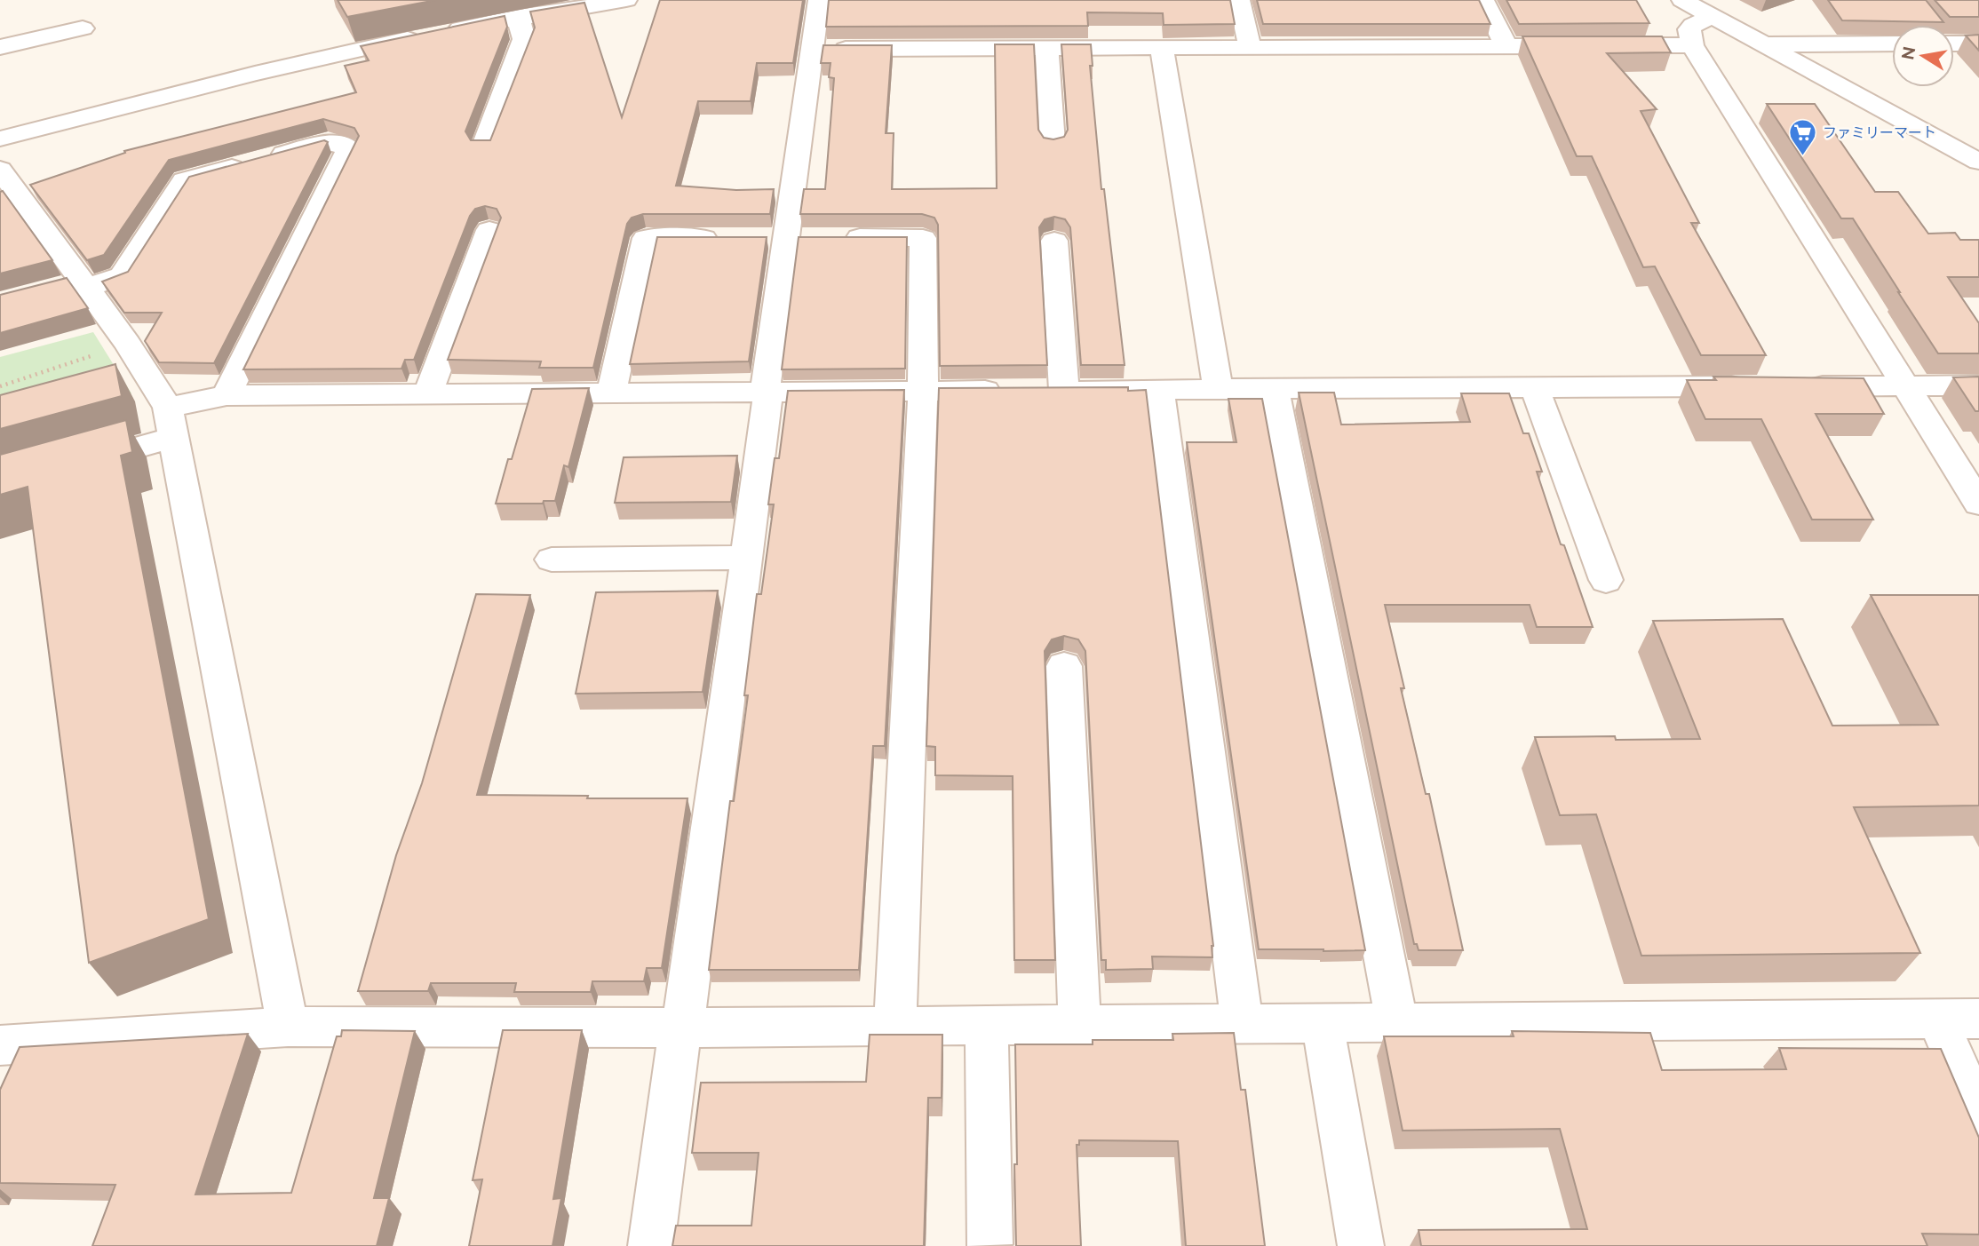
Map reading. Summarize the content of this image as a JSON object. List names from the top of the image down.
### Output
{
  "places": {
    "supermarket": ["ファミリーマート"]
  },
  "north": "left"
}
